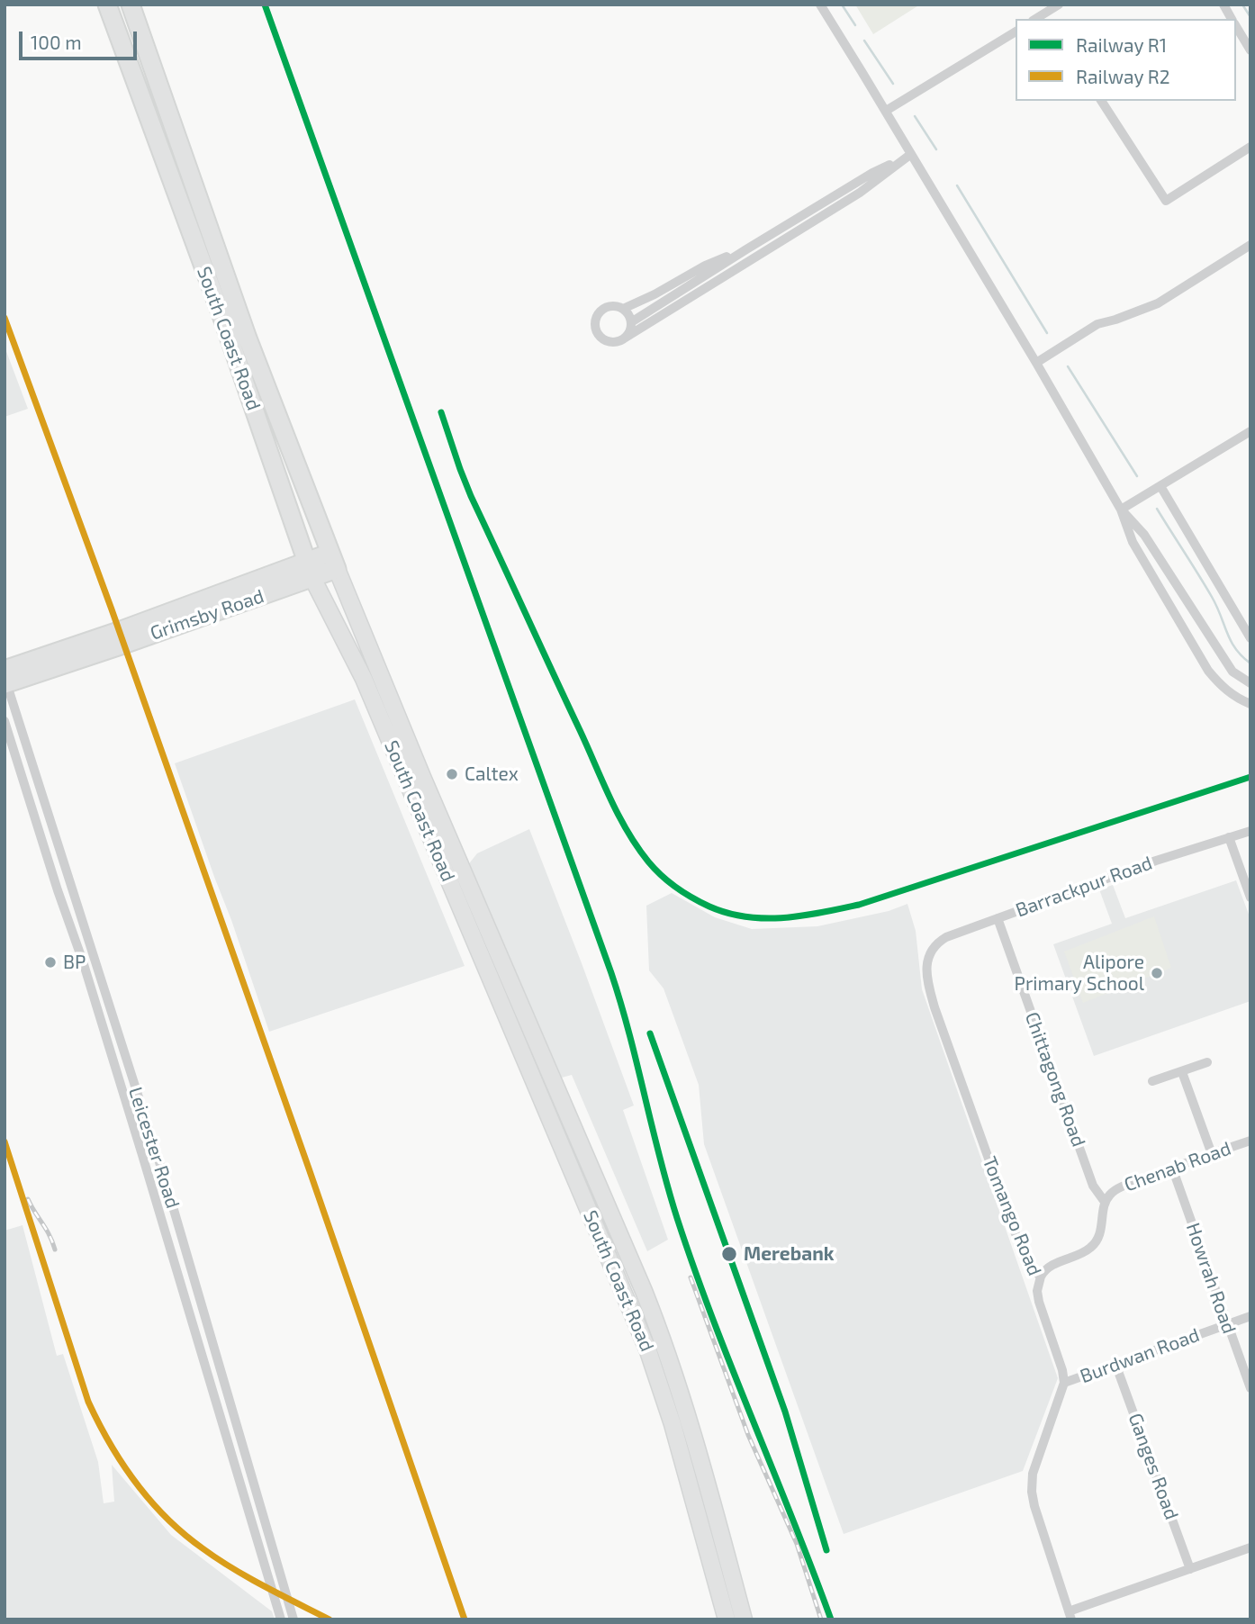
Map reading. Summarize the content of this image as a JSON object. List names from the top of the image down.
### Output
{
  "streets": {
    "highway": ["South Coast Road", "Grimsby Road"],
    "street": [
      "Barrackpur Road",
      "Chittagong Road",
      "Leicester Road",
      "Chenab Road",
      "Tomango Road",
      "Howrah Road",
      "Burdwan Road",
      "Ganges Road"
    ]
  },
  "crossings": [
    ["South Coast Road", "Grimsby Road"],
    ["Grimsby Road", "Leicester Road"],
    ["Barrackpur Road", "Chittagong Road"],
    ["Barrackpur Road", "Tomango Road"],
    ["Chittagong Road", "Chenab Road"],
    ["Chenab Road", "Tomango Road"],
    ["Chenab Road", "Howrah Road"],
    ["Tomango Road", "Burdwan Road"],
    ["Howrah Road", "Burdwan Road"],
    ["Burdwan Road", "Ganges Road"]
  ],
  "places": [
    "Caltex",
    "BP",
    "Alipore Primary School",
    "Merebank"
  ],
  "lines": ["rail line R1", "rail line R2"],
  "legend": ["Railway R1", "Railway R2"],
  "scale_bar": "100 m"
}
